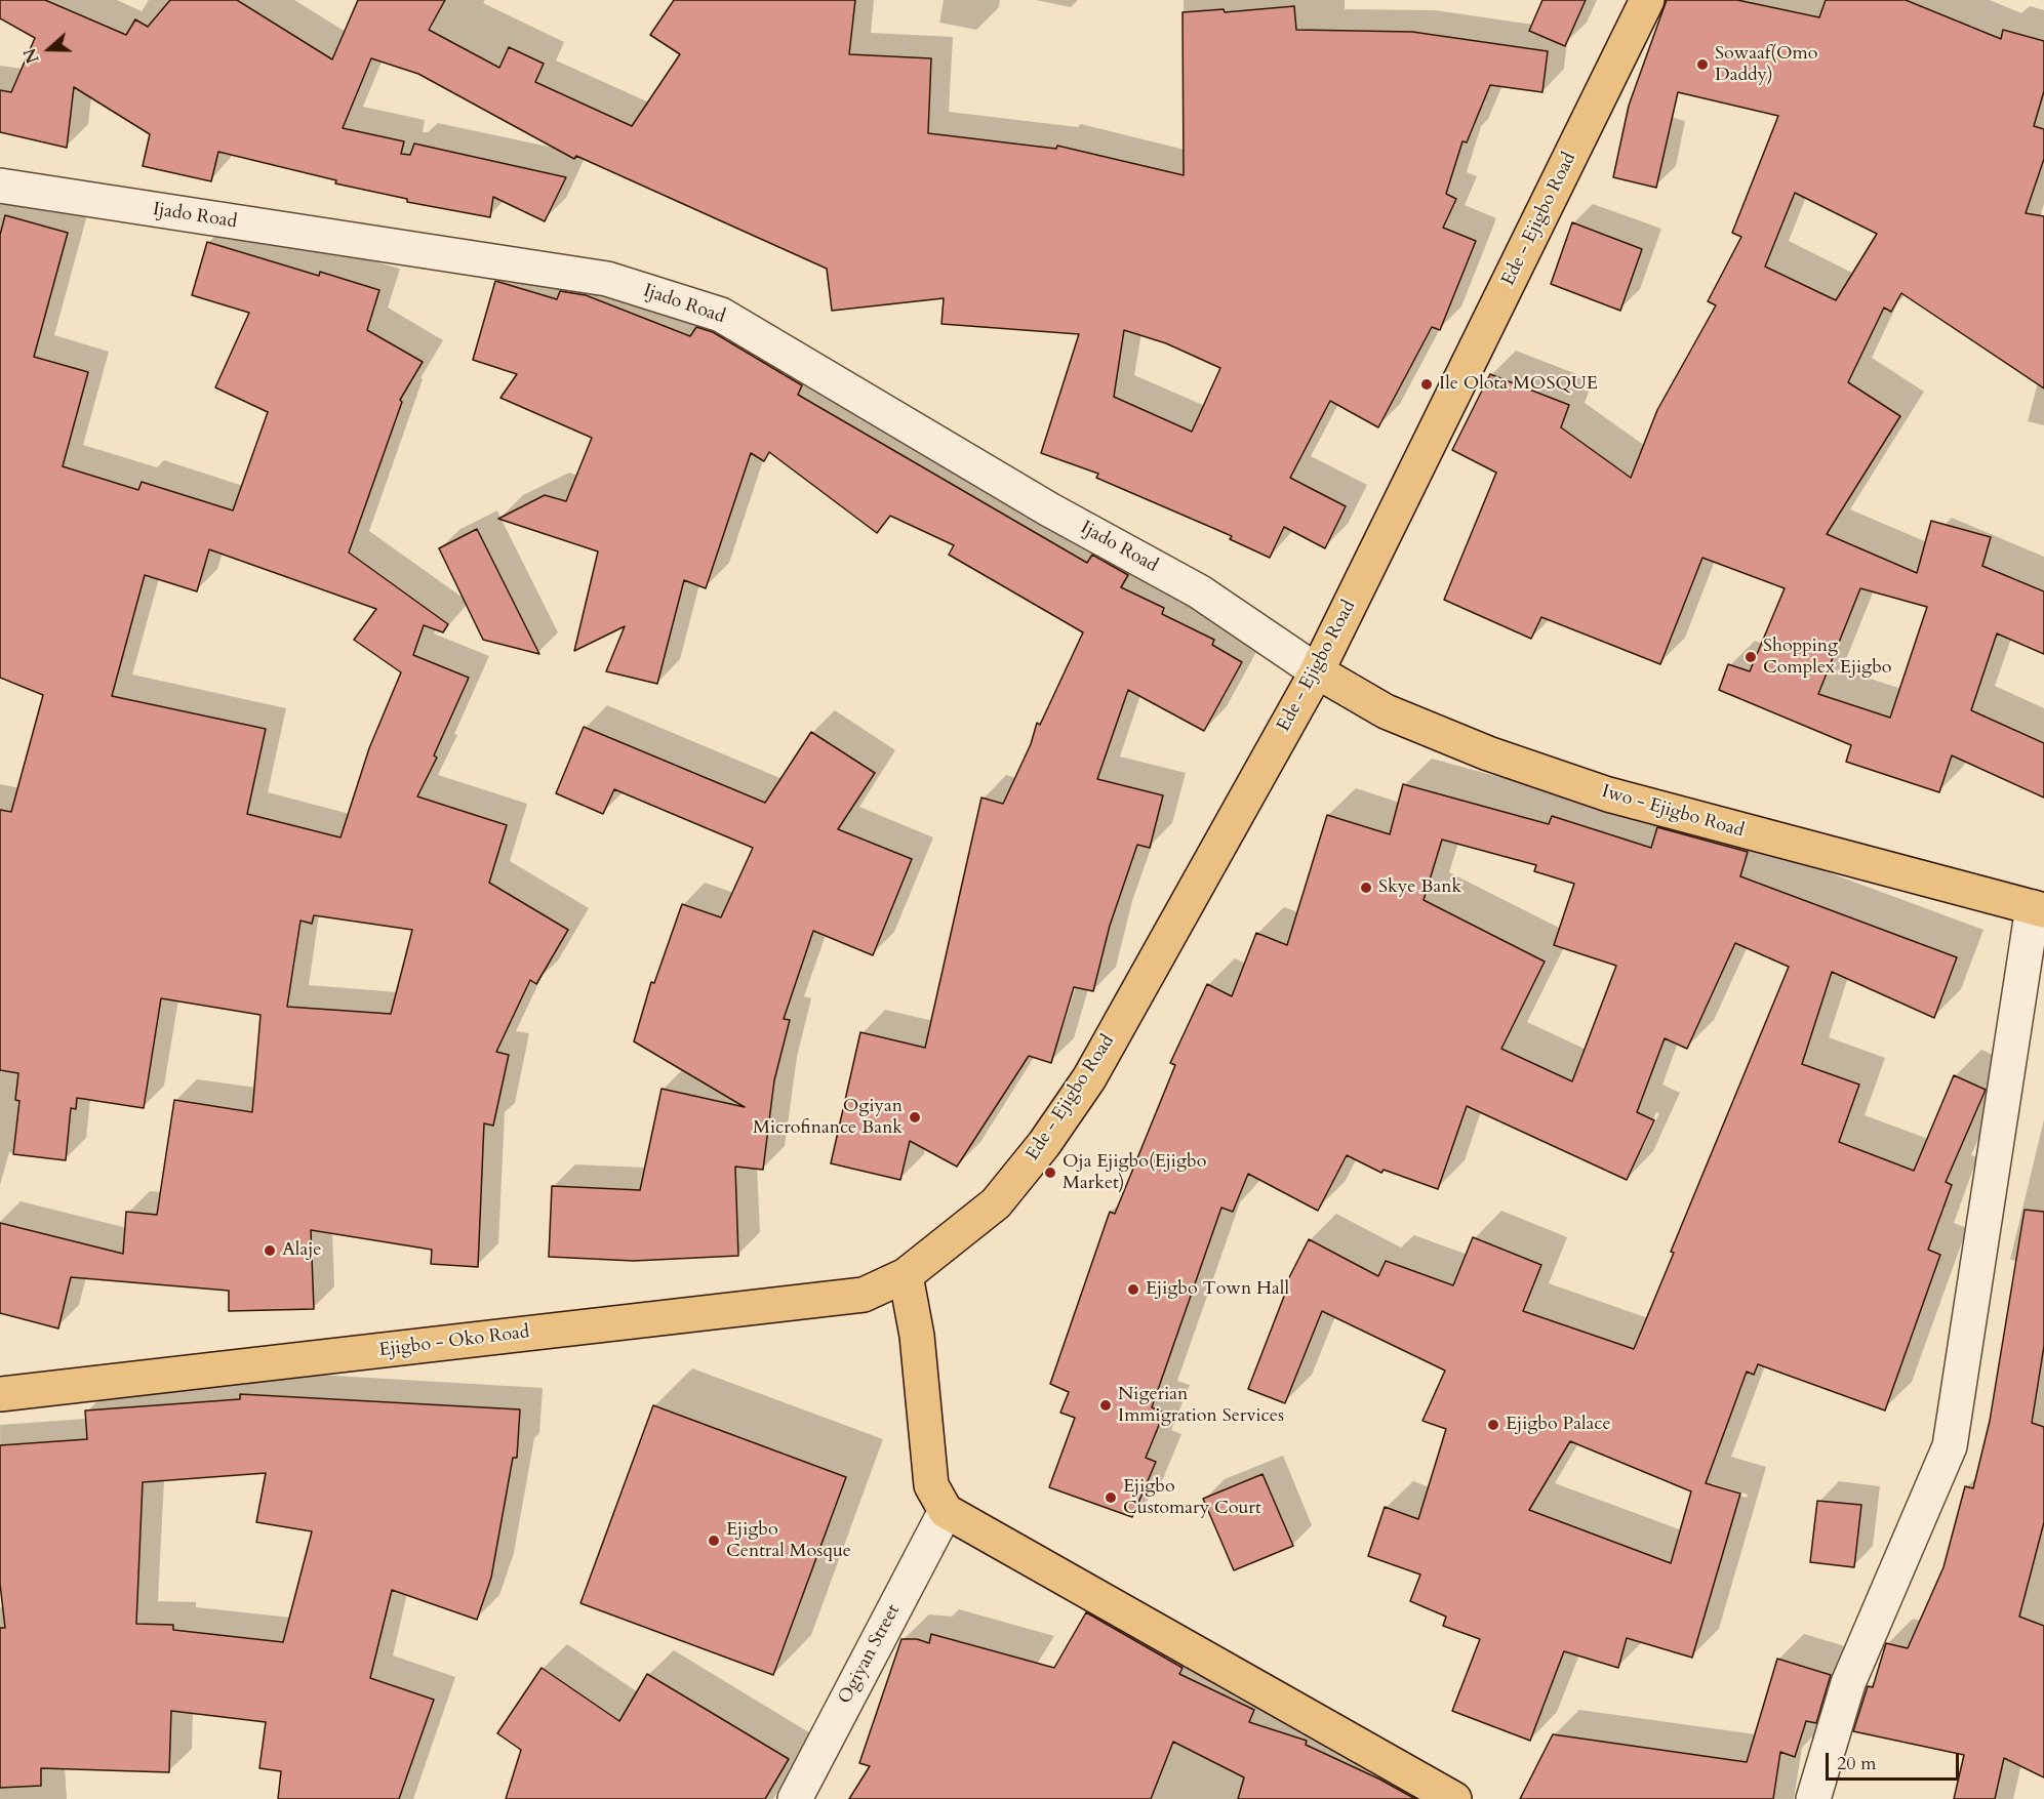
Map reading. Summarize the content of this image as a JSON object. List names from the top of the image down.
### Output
{
  "streets": {
    "main road": ["Ede - Ejigbo Road", "Iwo - Ejigbo Road", "Ejigbo - Oko Road"],
    "street": ["Ijado Road", "Ogiyan Street"]
  },
  "crossings": [
    ["Ijado Road", "Ede - Ejigbo Road"],
    ["Ijado Road", "Iwo - Ejigbo Road"],
    ["Ede - Ejigbo Road", "Iwo - Ejigbo Road"],
    ["Ede - Ejigbo Road", "Ejigbo - Oko Road"]
  ],
  "places": [
    "Sowaaf(Omo Daddy)",
    "Ile Olota MOSQUE",
    "Shopping Complex Ejigbo",
    "Skye Bank",
    "Ogiyan Microfinance Bank",
    "Oja Ejigbo(Ejigbo Market)",
    "Alaje",
    "Ejigbo Town Hall",
    "Nigerian Immigration Services",
    "Ejigbo Palace",
    "Ejigbo Customary Court",
    "Ejigbo Central Mosque"
  ],
  "scale_bar": "20 m",
  "north": "left"
}
